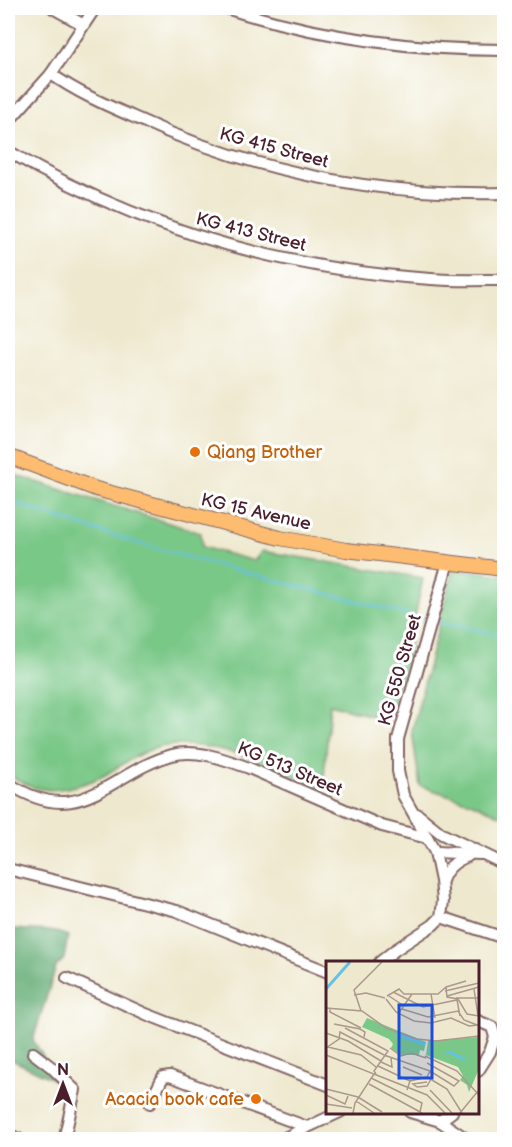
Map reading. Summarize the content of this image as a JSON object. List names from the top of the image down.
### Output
{
  "streets": {
    "main road": ["KG 15 Avenue"],
    "street": [
      "KG 415 Street",
      "KG 413 Street",
      "KG 550 Street",
      "KG 513 Street"
    ]
  },
  "crossings": [
    ["KG 15 Avenue", "KG 550 Street"],
    ["KG 550 Street", "KG 513 Street"]
  ],
  "places": ["Qiang Brother", "Acacia book cafe"],
  "north": "top"
}
